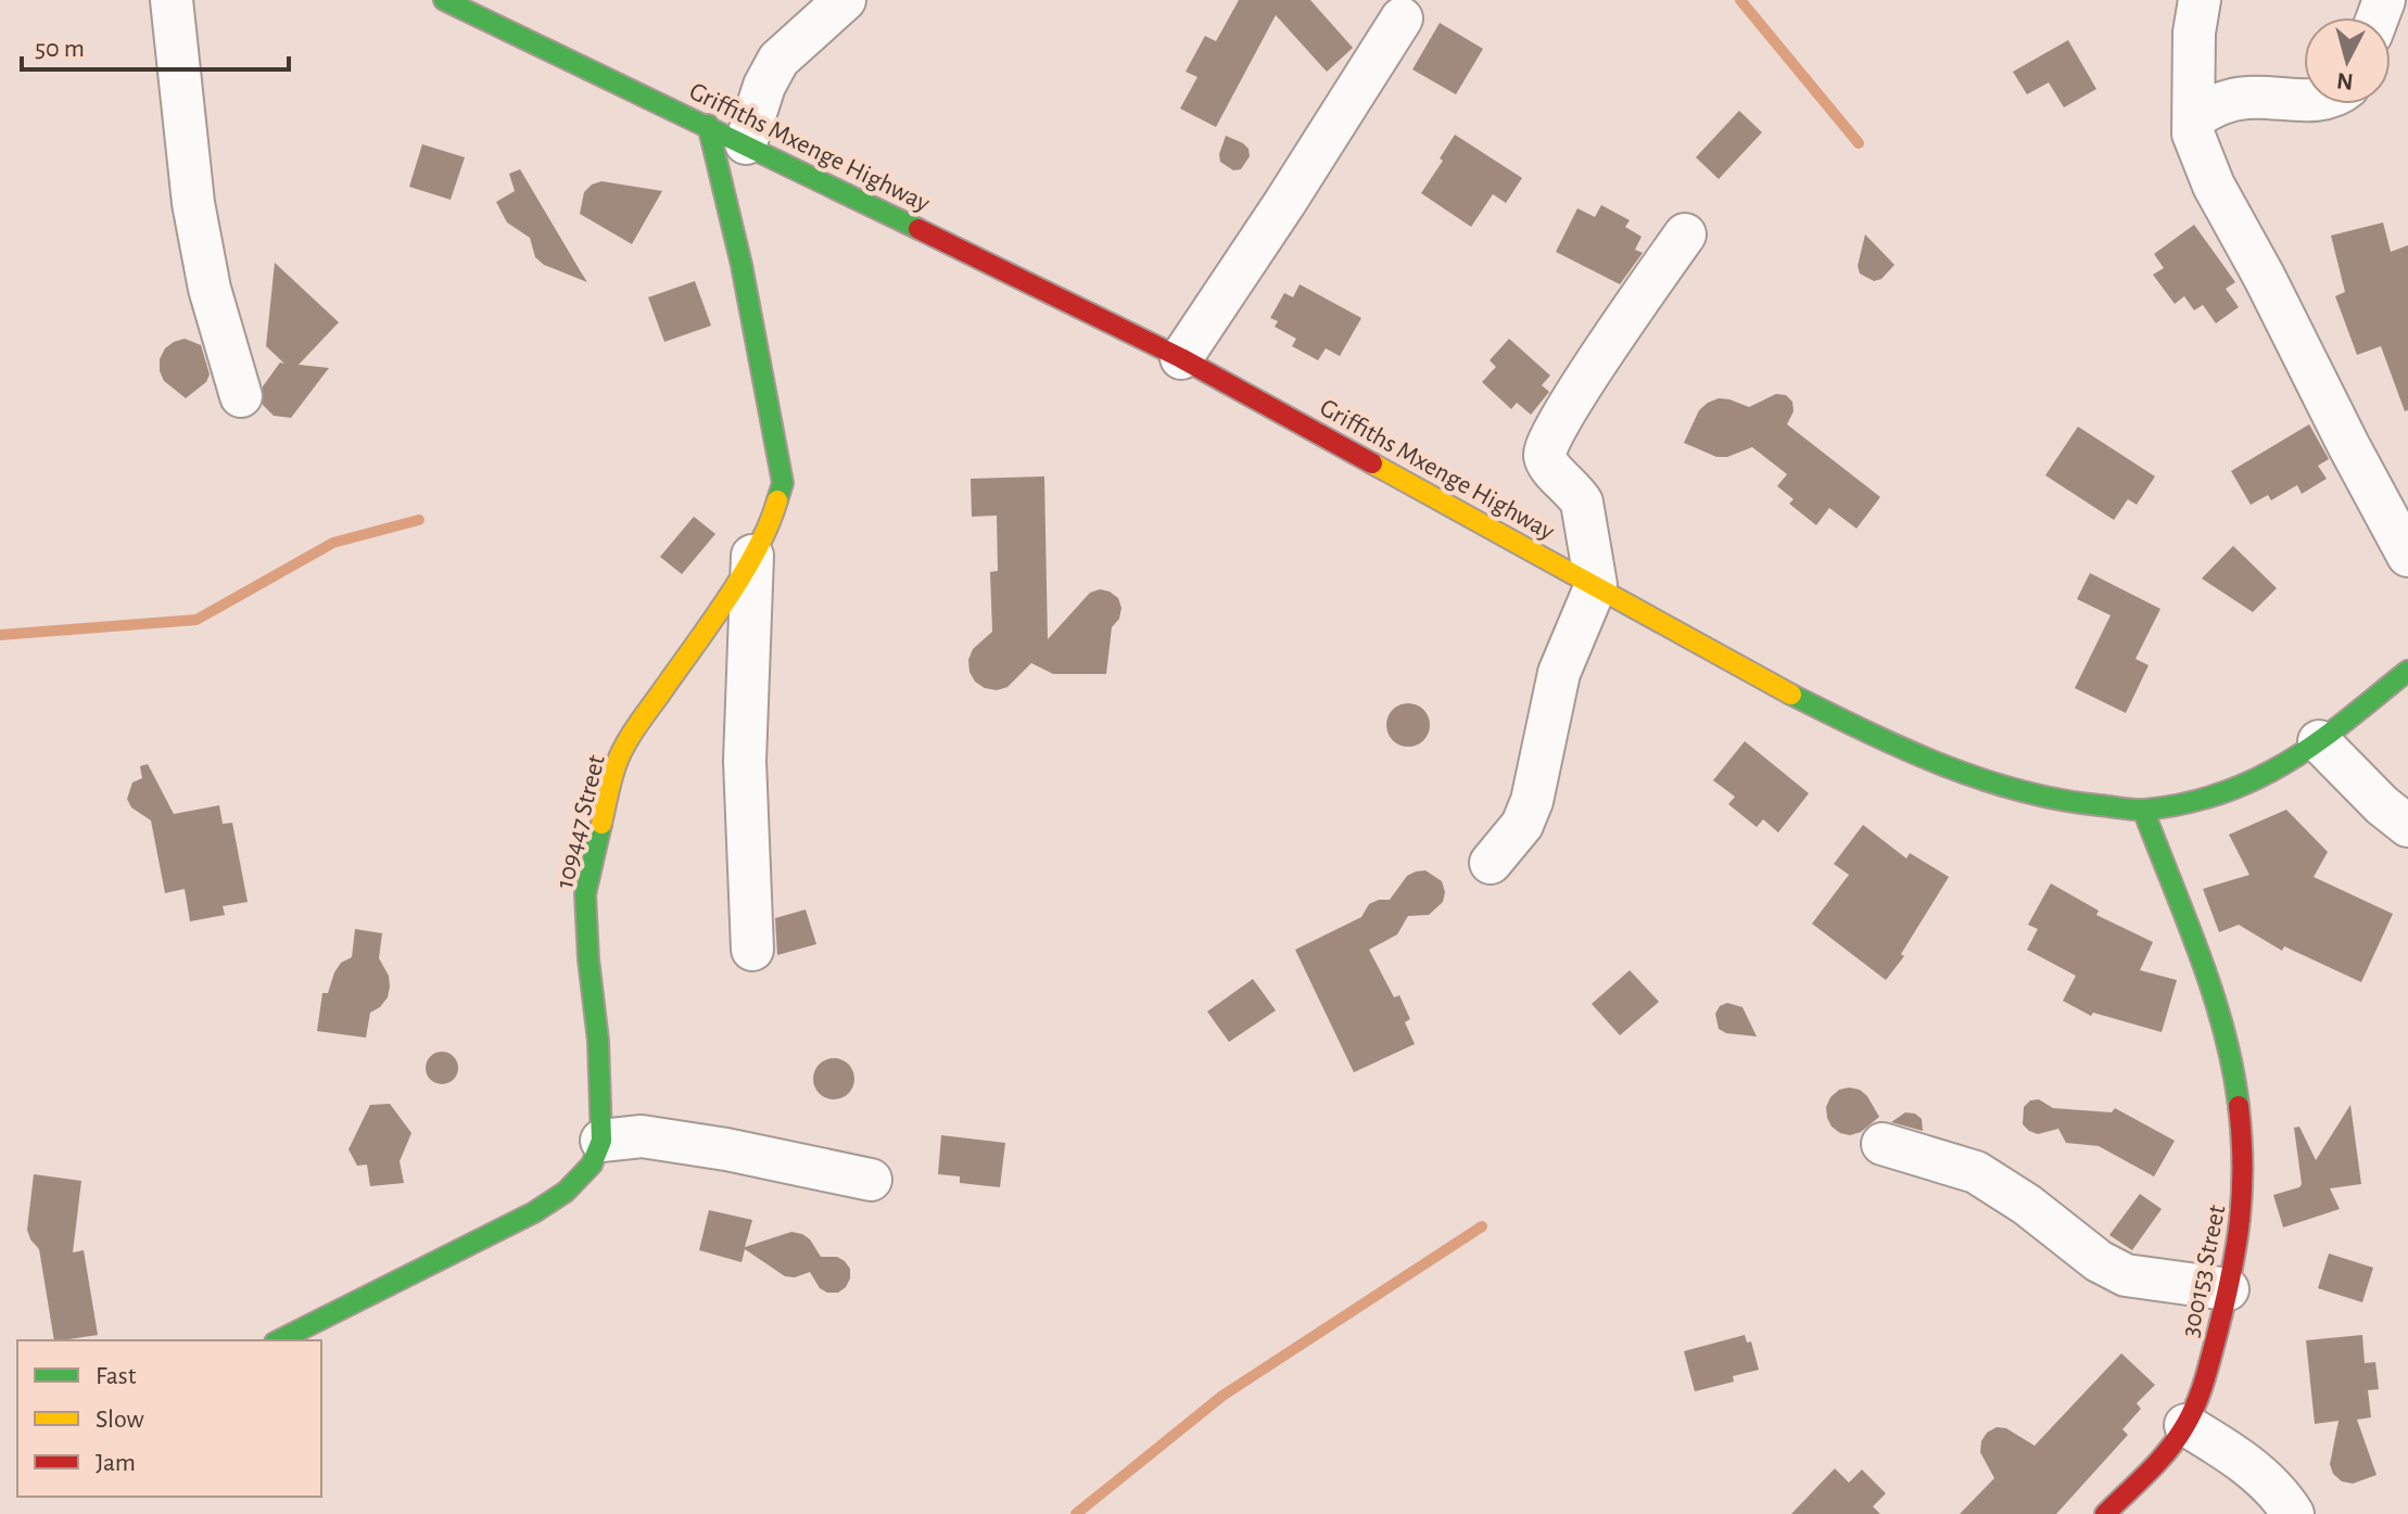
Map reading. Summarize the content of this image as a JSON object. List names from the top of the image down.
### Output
{
  "streets": {
    "street": ["Griffiths Mxenge Highway", "109447 Street", "300153 Street"]
  },
  "crossings": [
    ["Griffiths Mxenge Highway", "109447 Street"],
    ["Griffiths Mxenge Highway", "300153 Street"]
  ],
  "legend": ["Fast", "Slow", "Jam"],
  "scale_bar": "50 m",
  "north": "bottom"
}
